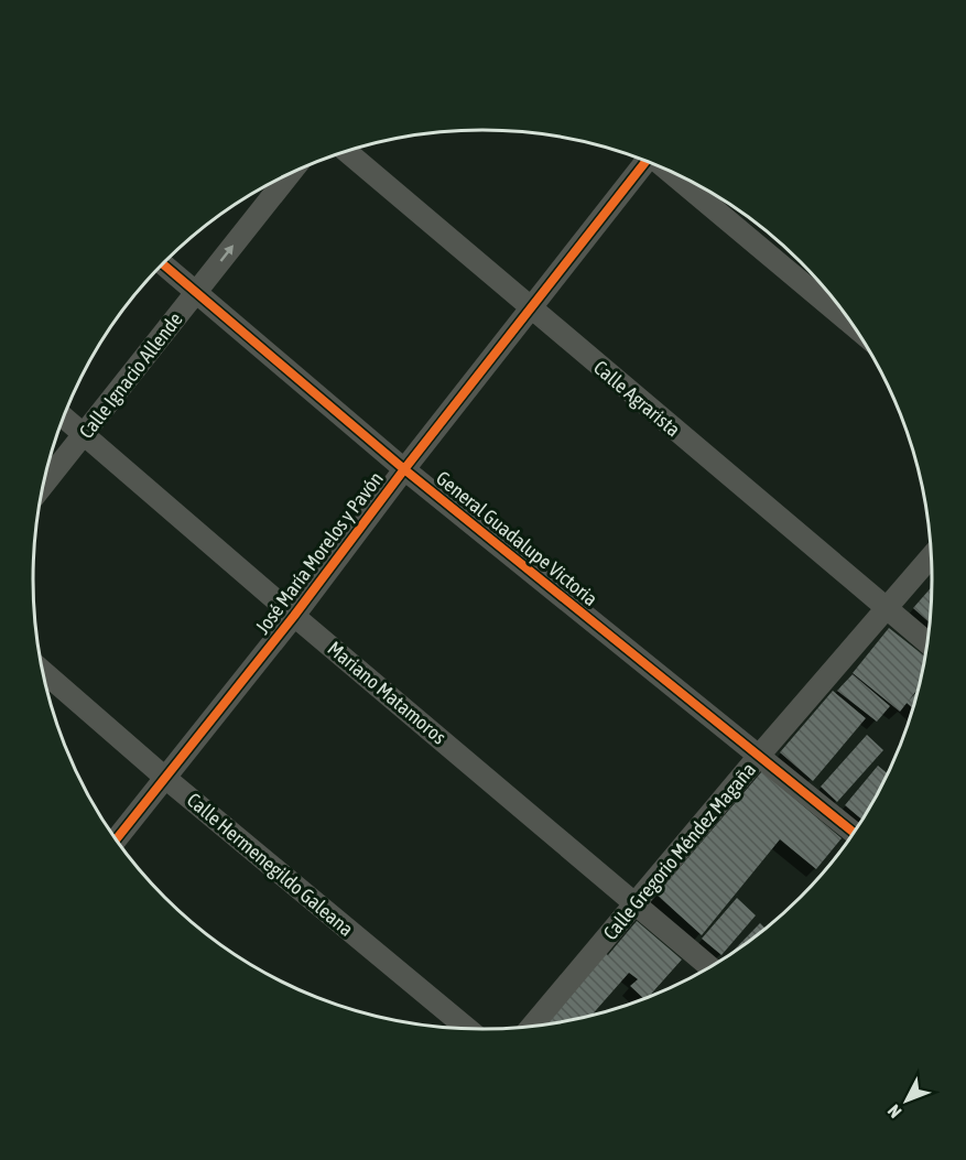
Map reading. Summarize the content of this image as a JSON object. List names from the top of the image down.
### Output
{
  "streets": {
    "street": [
      "Calle Ignacio Allende",
      "Calle Agrarista",
      "General Guadalupe Victoria",
      "José María Morelos y Pavón",
      "Mariano Matamoros",
      "Calle Gregorio Méndez Magaña",
      "Calle Hermenegildo Galeana"
    ]
  },
  "crossings": [
    ["Calle Ignacio Allende", "General Guadalupe Victoria"],
    ["Calle Ignacio Allende", "Mariano Matamoros"],
    ["Calle Agrarista", "José María Morelos y Pavón"],
    ["Calle Agrarista", "Calle Gregorio Méndez Magaña"],
    ["General Guadalupe Victoria", "José María Morelos y Pavón"],
    ["General Guadalupe Victoria", "Calle Gregorio Méndez Magaña"],
    ["José María Morelos y Pavón", "Mariano Matamoros"],
    ["José María Morelos y Pavón", "Calle Hermenegildo Galeana"],
    ["Mariano Matamoros", "Calle Gregorio Méndez Magaña"]
  ],
  "one_way": ["Calle Ignacio Allende"],
  "north": "bottom left"
}
